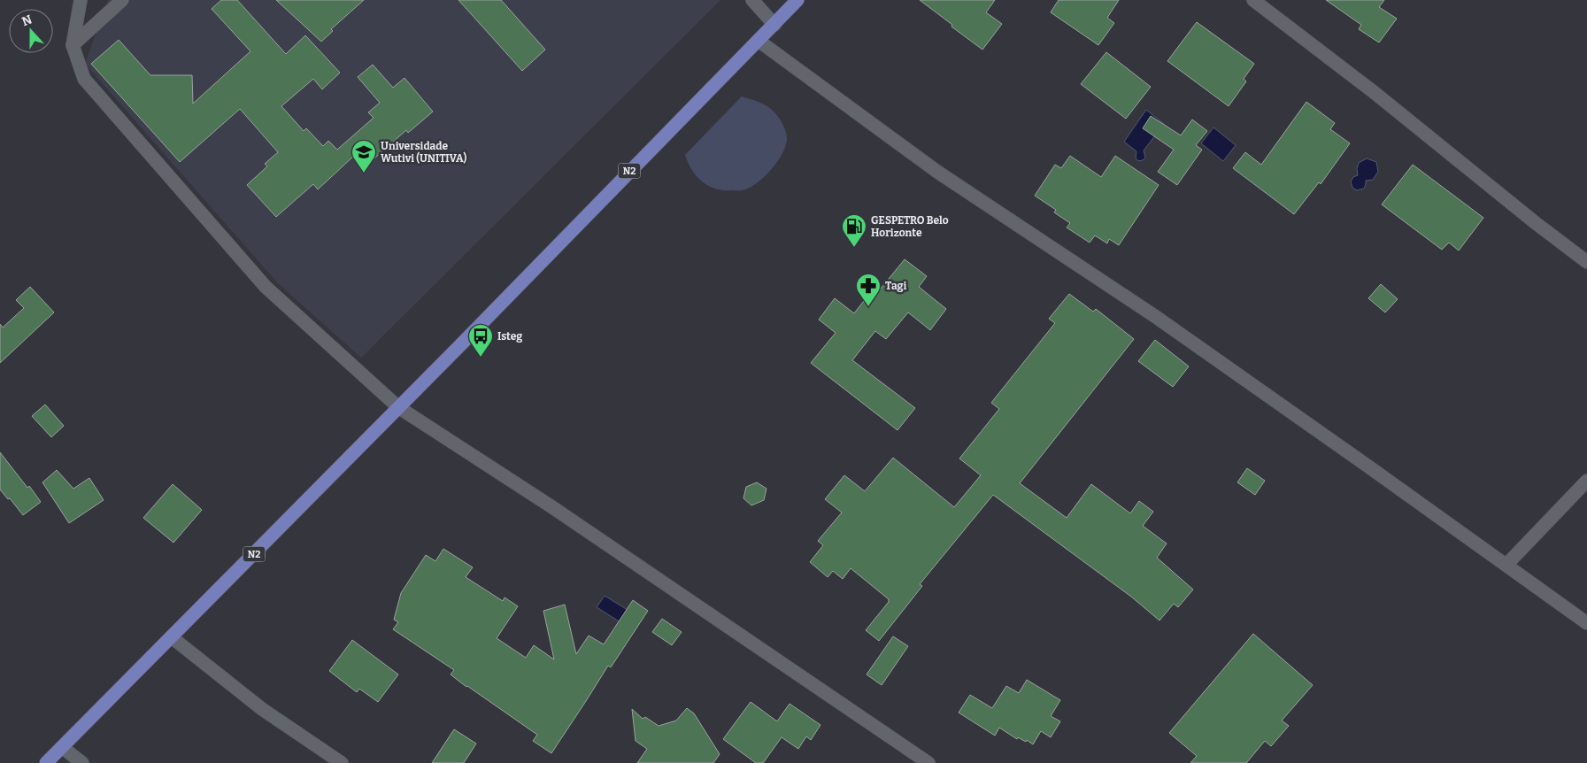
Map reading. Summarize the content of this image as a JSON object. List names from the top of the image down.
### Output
{
  "streets": {
    "main road": ["N2"]
  },
  "places": {
    "school or university": ["Universidade Wutivi (UNITIVA)"],
    "fuel station": ["GESPETRO Belo Horizonte"],
    "pharmacy": ["Tagi"],
    "bus stop": ["Isteg"]
  },
  "north": "top"
}
